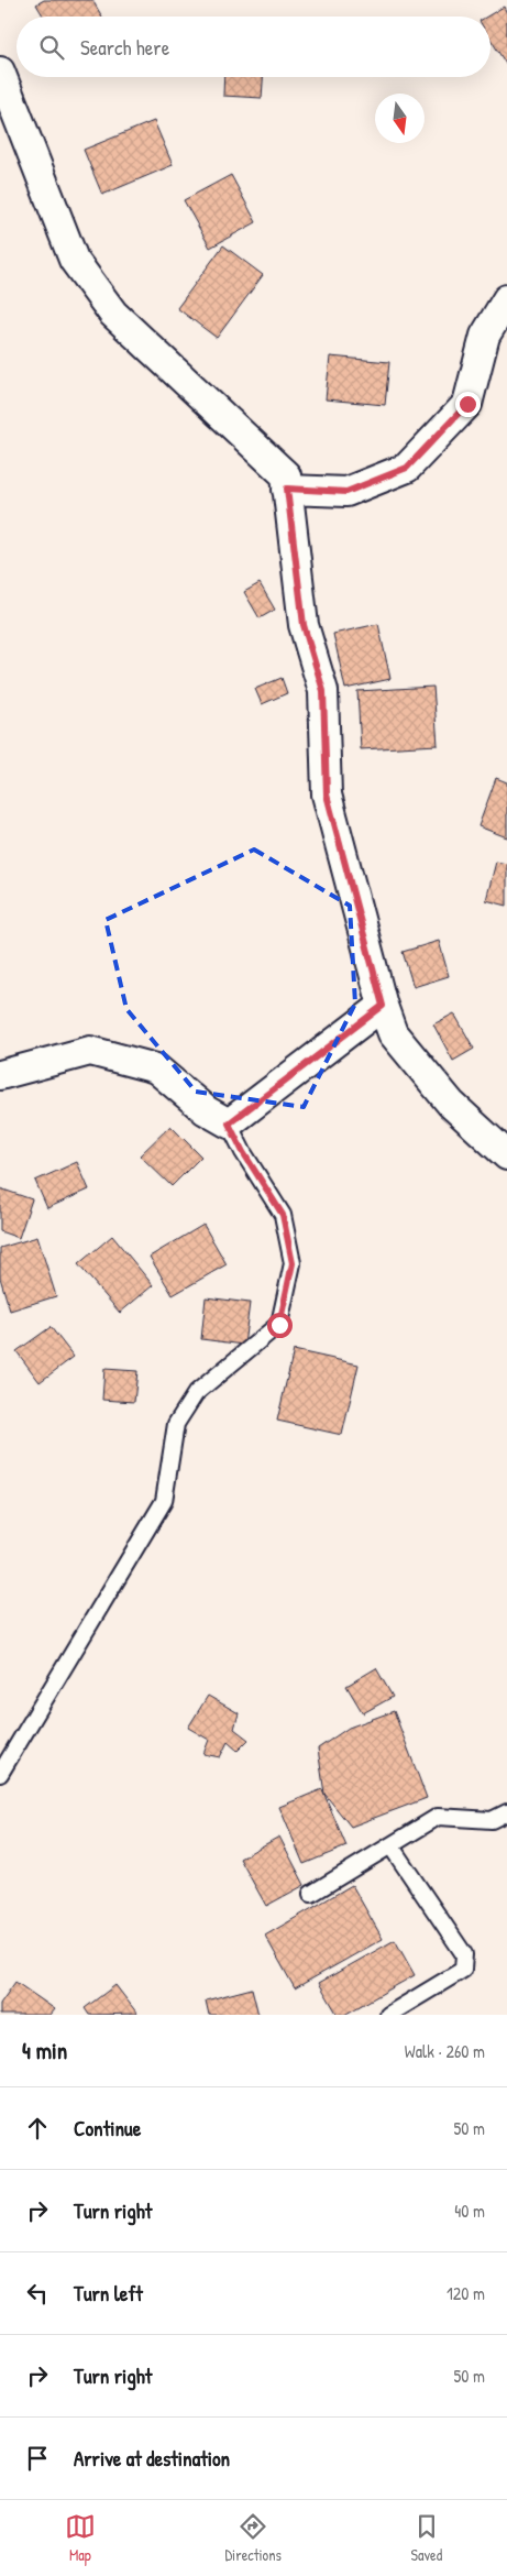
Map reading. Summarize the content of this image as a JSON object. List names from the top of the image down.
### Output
{
  "north": "bottom",
  "page": {
    "search": "Search here",
    "heading": ["4 min", "Walk · 260 m"],
    "list": [
      ["Continue", "50 m"],
      ["Turn right", "40 m"],
      ["Turn left", "120 m"],
      ["Turn right", "50 m"],
      "Arrive at destination"
    ],
    "nav": ["Map", "Directions", "Saved"]
  }
}
